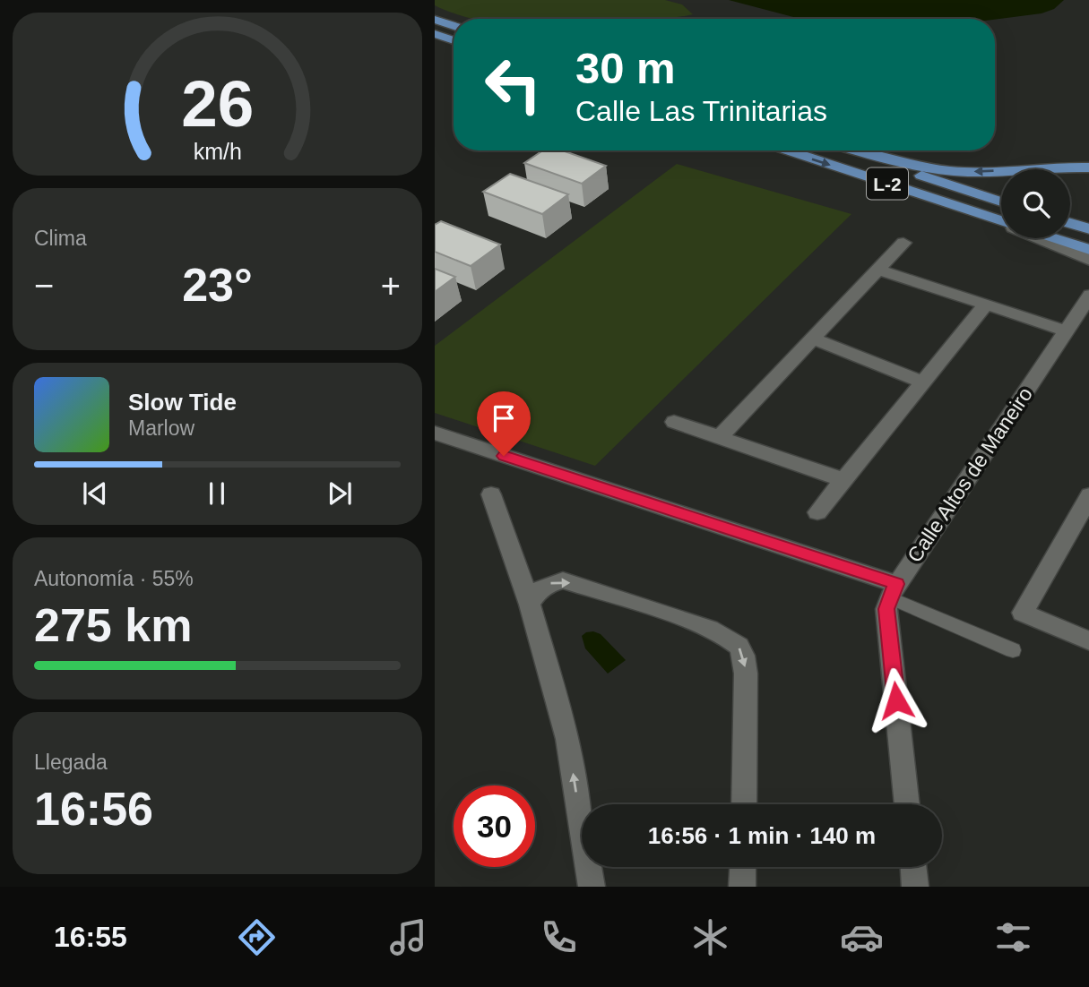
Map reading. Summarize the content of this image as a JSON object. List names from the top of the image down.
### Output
{
  "streets": {
    "main road": ["L-2"],
    "street": ["Calle Altos de Maneiro"]
  },
  "page": {
    "turn": ["30 m", "Calle Las Trinitarias"],
    "tile": [
      "Clima",
      ["Autonomía · 55%", "275 km"],
      ["Llegada", "16:56"]
    ],
    "heat": ["−", "23°", "+"],
    "song": ["Slow Tide", "Marlow"],
    "limit": "30",
    "trip": "16:56 · 1 min · 140 m",
    "tabs": "16:55",
    "gauge": ["26", "km/h"]
  }
}
